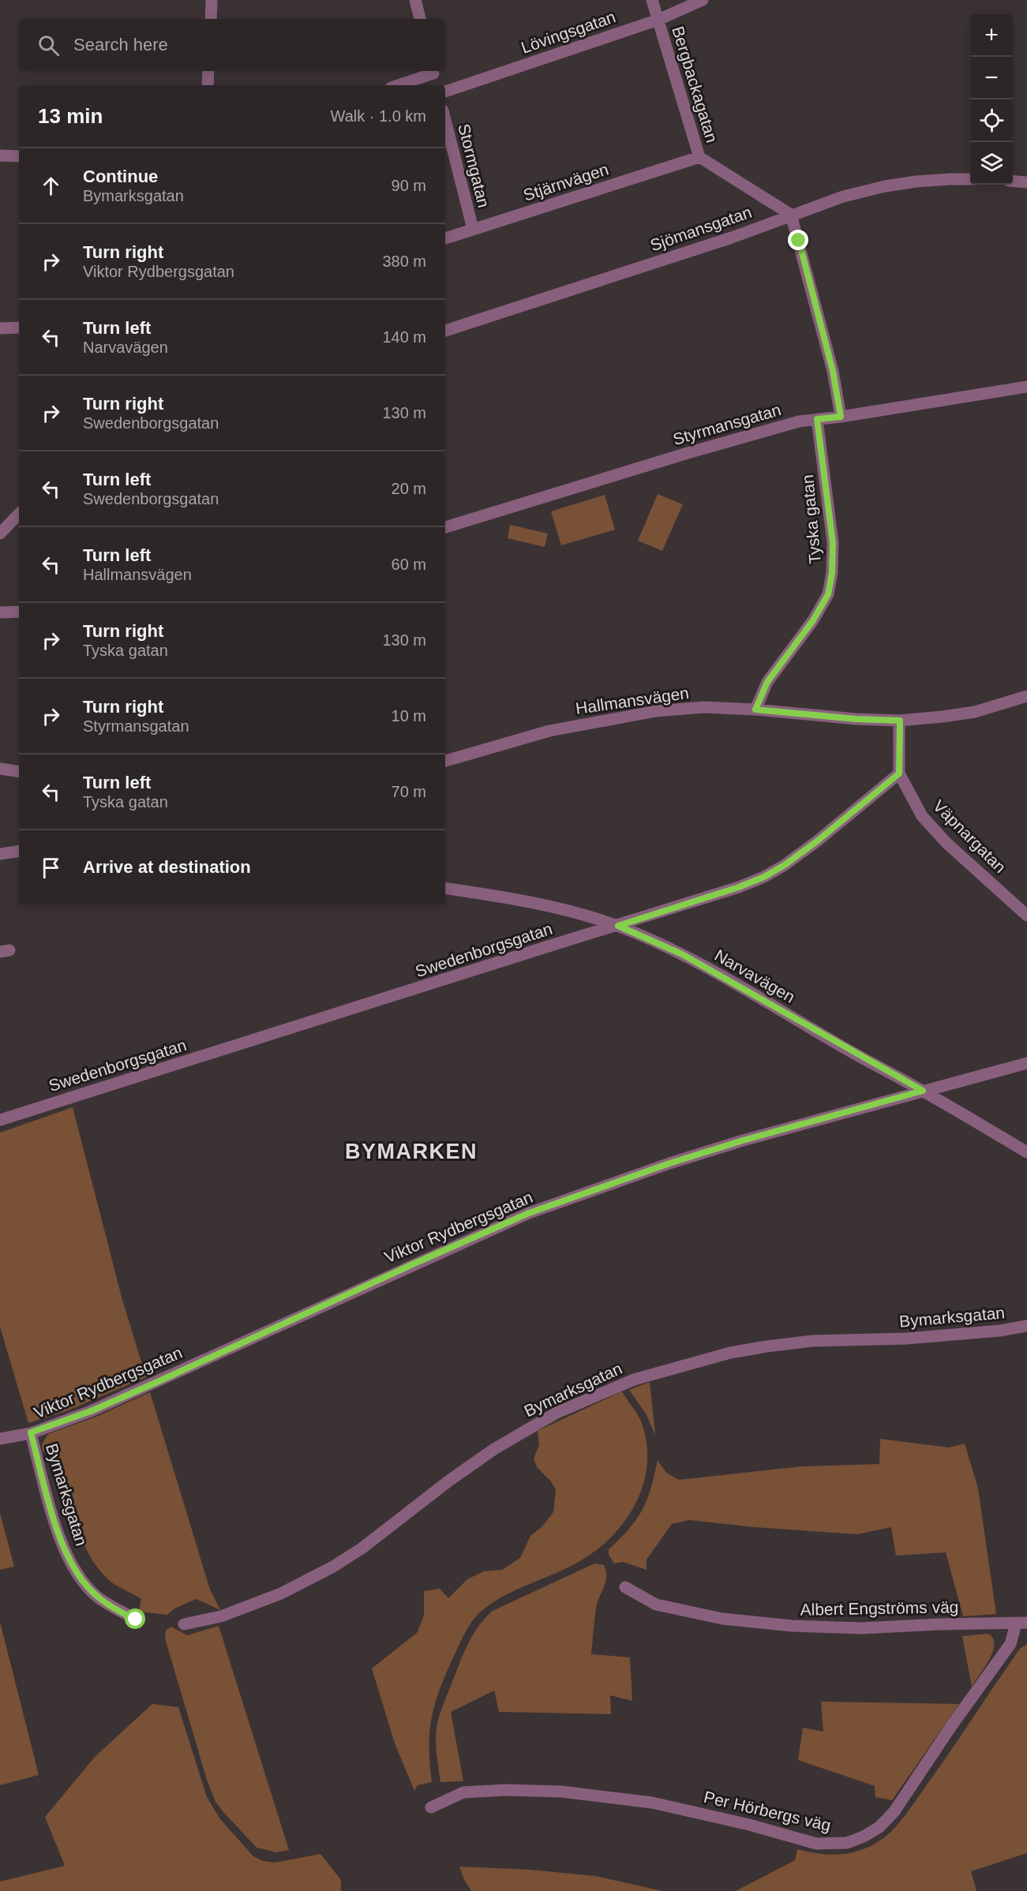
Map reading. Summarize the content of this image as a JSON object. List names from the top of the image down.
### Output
{
  "streets": {
    "street": [
      "Lövingsgatan",
      "Bergbackagatan",
      "Stormgatan",
      "Stjärnvägen",
      "Sjömansgatan",
      "Styrmansgatan",
      "Tyska gatan",
      "Hallmansvägen",
      "Väpnargatan",
      "Swedenborgsgatan",
      "Narvavägen",
      "Viktor Rydbergsgatan",
      "Bymarksgatan",
      "Albert Engströms väg",
      "Per Hörbergs väg"
    ]
  },
  "crossings": [
    ["Lövingsgatan", "Bergbackagatan"],
    ["Bergbackagatan", "Stjärnvägen"],
    ["Bergbackagatan", "Sjömansgatan"],
    ["Stormgatan", "Stjärnvägen"],
    ["Styrmansgatan", "Tyska gatan"],
    ["Tyska gatan", "Hallmansvägen"],
    ["Väpnargatan", "Swedenborgsgatan"],
    ["Swedenborgsgatan", "Narvavägen"],
    ["Narvavägen", "Viktor Rydbergsgatan"],
    ["Viktor Rydbergsgatan", "Bymarksgatan"],
    ["Albert Engströms väg", "Per Hörbergs väg"]
  ],
  "districts": ["BYMARKEN"],
  "page": {
    "map_buttons": ["+", "−"],
    "search": "Search here",
    "heading": ["13 min", "Walk · 1.0 km"],
    "list": [
      ["Continue", "Bymarksgatan", "90 m"],
      ["Turn right", "Viktor Rydbergsgatan", "380 m"],
      ["Turn left", "Narvavägen", "140 m"],
      ["Turn right", "Swedenborgsgatan", "130 m"],
      ["Turn left", "Swedenborgsgatan", "20 m"],
      ["Turn left", "Hallmansvägen", "60 m"],
      ["Turn right", "Tyska gatan", "130 m"],
      ["Turn right", "Styrmansgatan", "10 m"],
      ["Turn left", "Tyska gatan", "70 m"],
      "Arrive at destination"
    ]
  }
}
